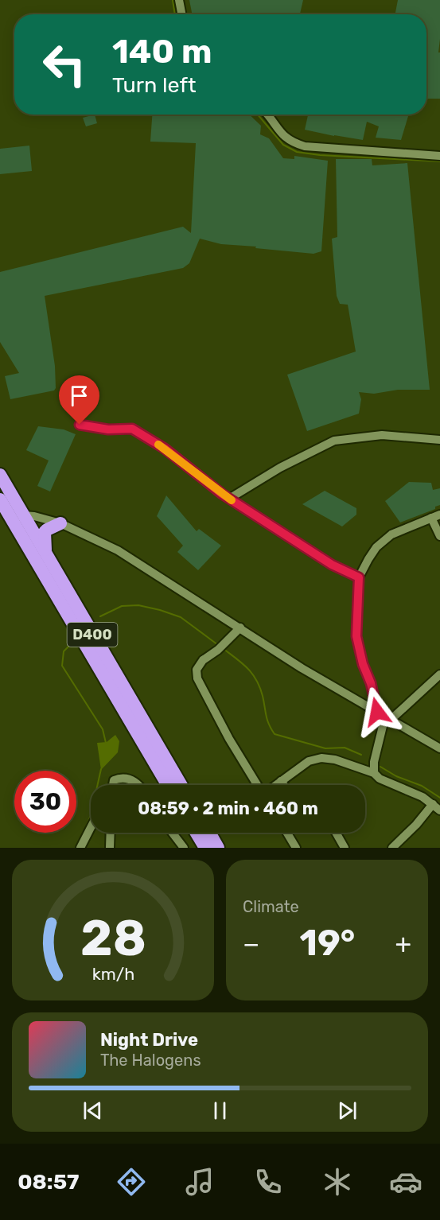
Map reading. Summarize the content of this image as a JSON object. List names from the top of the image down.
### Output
{
  "streets": {
    "highway": ["D400"]
  },
  "page": {
    "turn": ["140 m", "Turn left"],
    "limit": "30",
    "trip": "08:59 · 2 min · 460 m",
    "tile": "Climate",
    "heat": ["−", "19°", "+"],
    "song": ["Night Drive", "The Halogens"],
    "tabs": "08:57",
    "gauge": ["28", "km/h"]
  }
}
